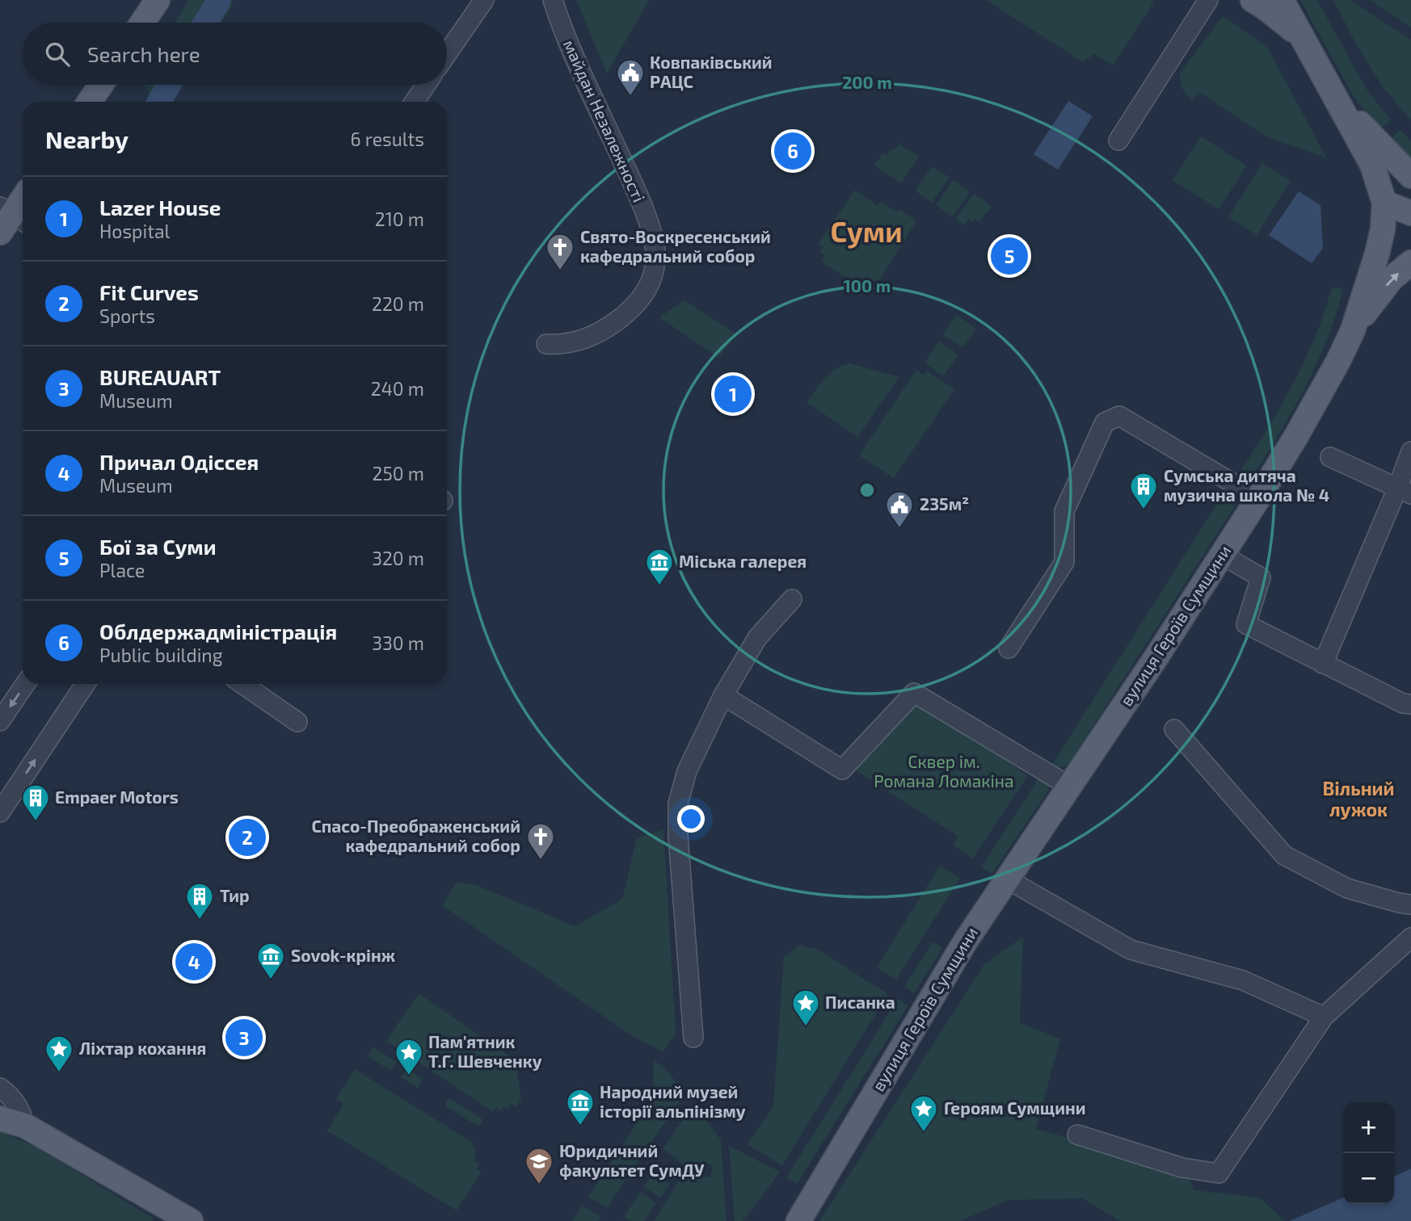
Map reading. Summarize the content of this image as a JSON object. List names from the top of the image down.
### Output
{
  "streets": {
    "main road": ["вулиця Героїв Сумщини"],
    "street": ["майдан Незалежності"]
  },
  "districts": ["Суми", "Вільний лужок"],
  "parks": ["Сквер ім. Романа Ломакіна"],
  "places": {
    "public building": ["Ковпаківський РАЦС", "235м²"],
    "church": ["Свято-Воскресенський кафедральний собор", "Спасо-Преображенський кафедральний собор"],
    "building": ["Сумська дитяча музична школа № 4", "Empaer Motors", "Тир"],
    "museum": ["Міська галерея", "Sovok-крінж", "Народний музей історії альпінізму"],
    "place": [
      "Писанка",
      "Ліхтар кохання",
      "Пам'ятник Т.Г. Шевченку",
      "Героям Сумщини"
    ],
    "school or university": ["Юридичний факультет СумДУ"]
  },
  "page": {
    "search": "Search here",
    "heading": ["Nearby", "6 results"],
    "pins": [
      "6",
      "5",
      "1",
      "2",
      "4",
      "3"
    ],
    "list": [
      {
        "mark": "1",
        "name": "Lazer House",
        "note": "Hospital",
        "value": "210 m"
      },
      {
        "mark": "2",
        "name": "Fit Curves",
        "note": "Sports",
        "value": "220 m"
      },
      {
        "mark": "3",
        "name": "BUREAUART",
        "note": "Museum",
        "value": "240 m"
      },
      {
        "mark": "4",
        "name": "Причал Одіссея",
        "note": "Museum",
        "value": "250 m"
      },
      {
        "mark": "5",
        "name": "Бої за Суми",
        "note": "Place",
        "value": "320 m"
      },
      {
        "mark": "6",
        "name": "Облдержадміністрація",
        "note": "Public building",
        "value": "330 m"
      }
    ],
    "map_buttons": ["+", "−"]
  },
  "rings": ["200 m", "100 m"]
}
